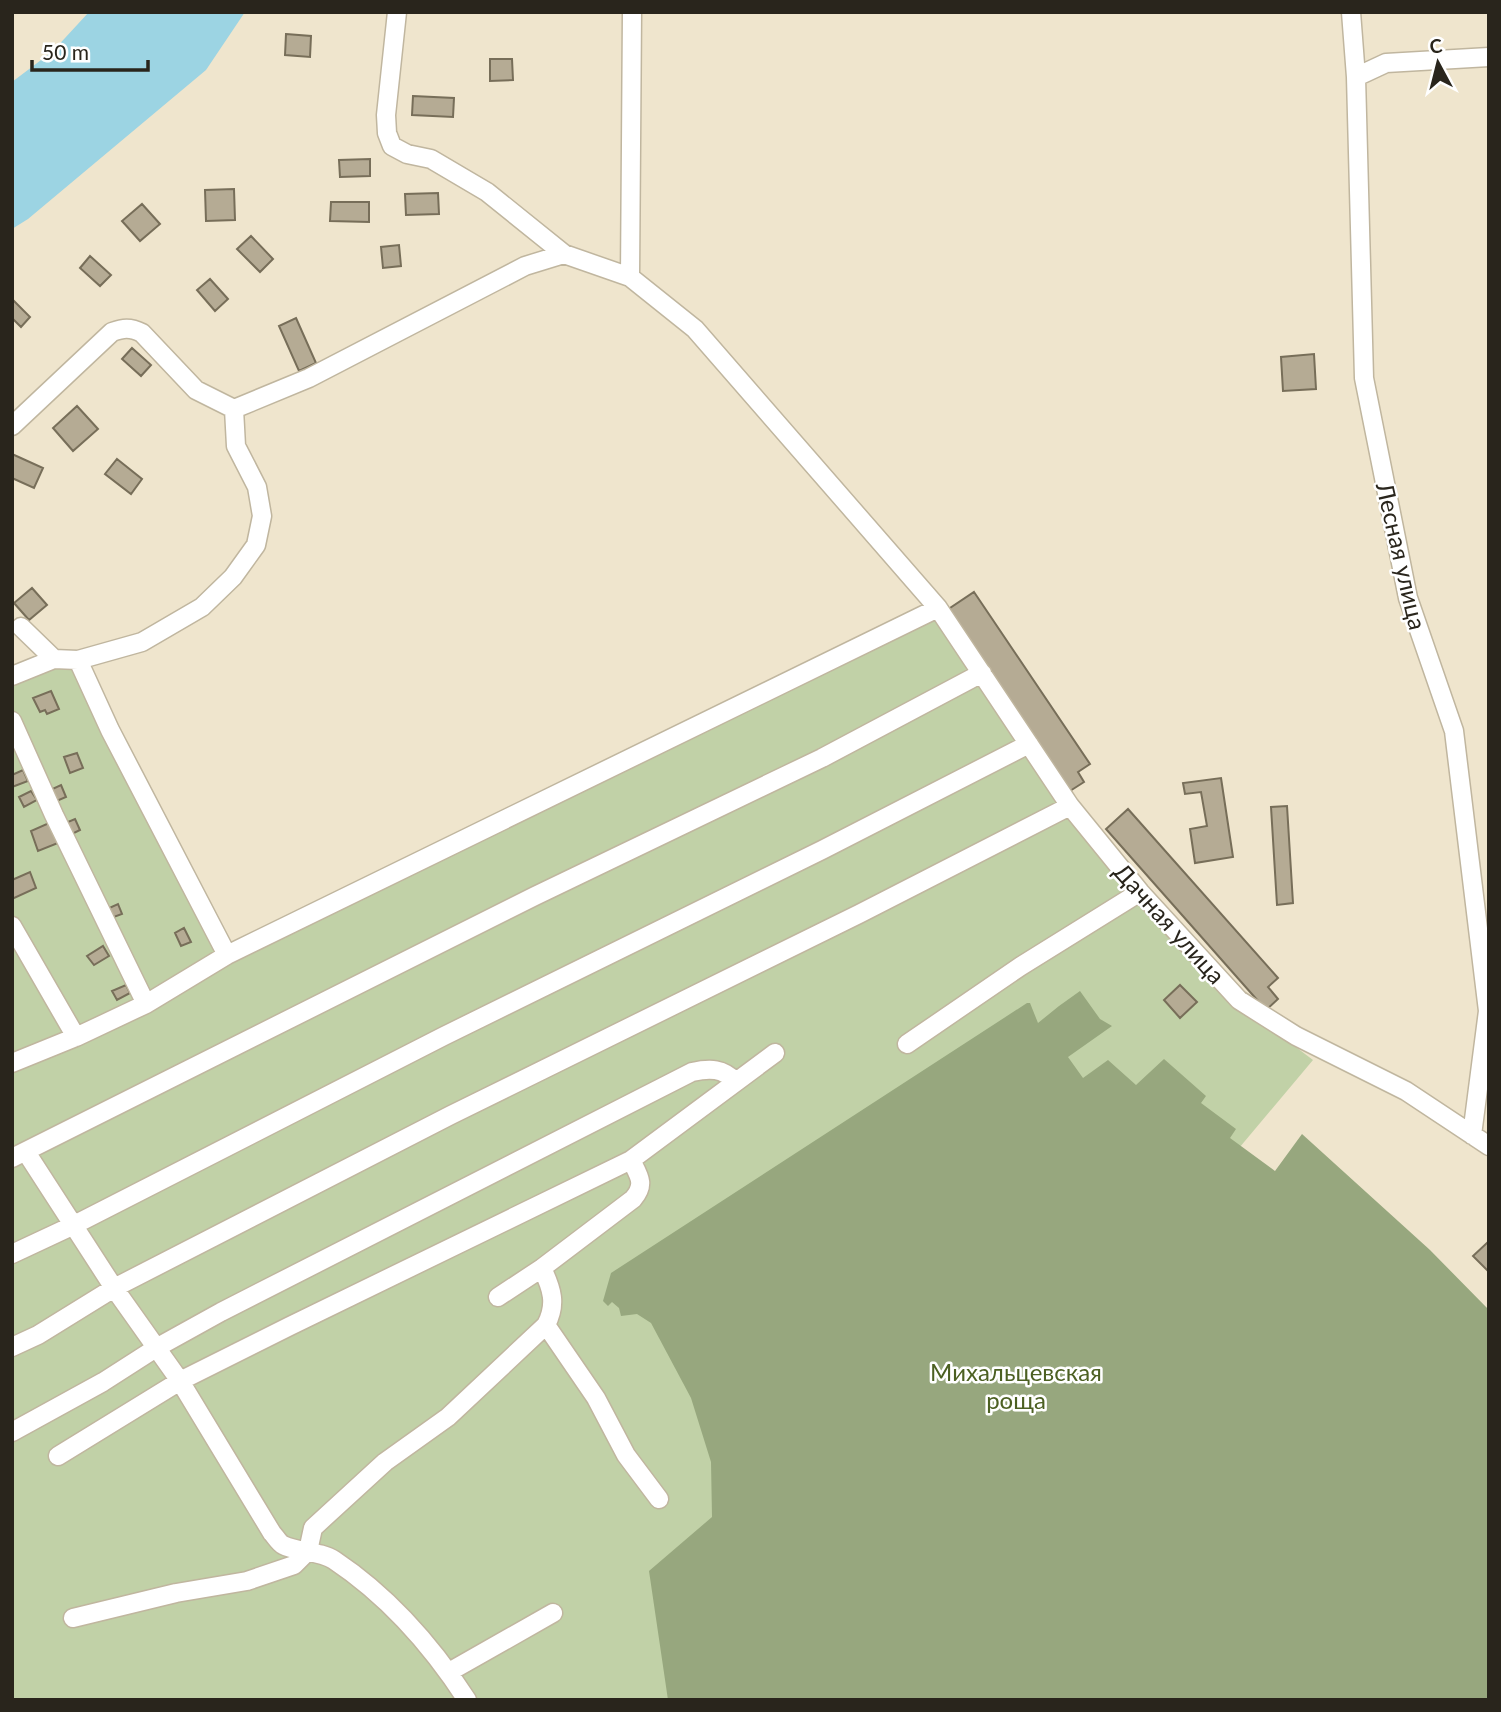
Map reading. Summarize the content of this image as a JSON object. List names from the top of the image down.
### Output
{
  "streets": {
    "street": ["Лесная улица", "Дачная улица"]
  },
  "crossings": [
    ["Лесная улица", "Дачная улица"]
  ],
  "parks": ["Михальцевская роща"],
  "scale_bar": "50 m",
  "north": "top"
}
